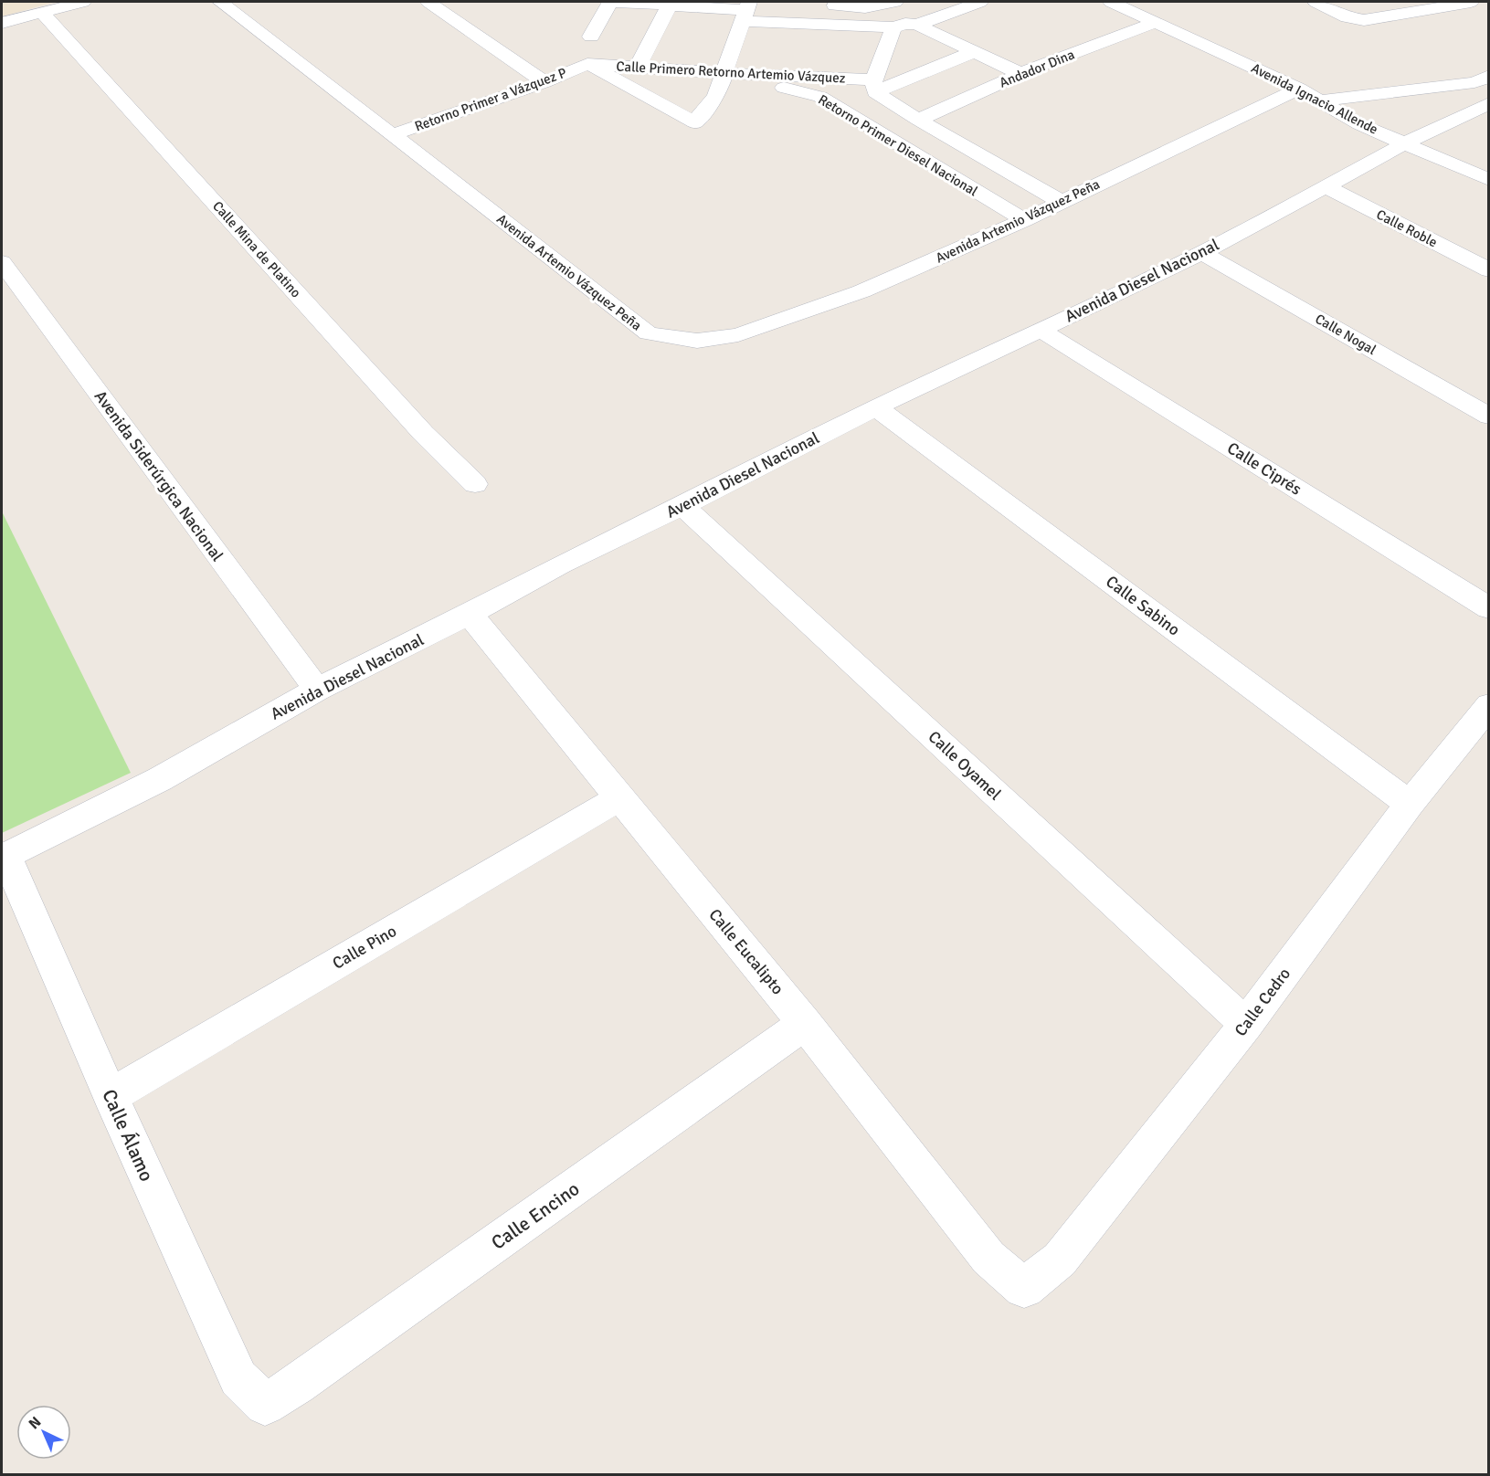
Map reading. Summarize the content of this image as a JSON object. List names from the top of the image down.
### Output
{
  "streets": {
    "street": [
      "Andador Dina",
      "Calle Primero Retorno Artemio Vázquez",
      "Avenida Ignacio Allende",
      "Retorno Primer a Vázquez P",
      "Retorno Primer Diesel Nacional",
      "Avenida Artemio Vázquez Peña",
      "Calle Roble",
      "Calle Mina de Platino",
      "Avenida Diesel Nacional",
      "Calle Nogal",
      "Calle Ciprés",
      "Avenida Siderúrgica Nacional",
      "Calle Sabino",
      "Calle Oyamel",
      "Calle Pino",
      "Calle Eucalipto",
      "Calle Cedro",
      "Calle Álamo",
      "Calle Encino"
    ]
  },
  "crossings": [
    ["Andador Dina", "Avenida Ignacio Allende"],
    ["Calle Primero Retorno Artemio Vázquez", "Retorno Primer a Vázquez P"],
    ["Avenida Ignacio Allende", "Avenida Artemio Vázquez Peña"],
    ["Avenida Ignacio Allende", "Avenida Diesel Nacional"],
    ["Retorno Primer a Vázquez P", "Avenida Artemio Vázquez Peña"],
    ["Retorno Primer Diesel Nacional", "Avenida Artemio Vázquez Peña"],
    ["Calle Roble", "Avenida Diesel Nacional"],
    ["Avenida Diesel Nacional", "Calle Nogal"],
    ["Avenida Diesel Nacional", "Calle Ciprés"],
    ["Avenida Diesel Nacional", "Avenida Siderúrgica Nacional"],
    ["Avenida Diesel Nacional", "Calle Sabino"],
    ["Avenida Diesel Nacional", "Calle Oyamel"],
    ["Avenida Diesel Nacional", "Calle Eucalipto"],
    ["Avenida Diesel Nacional", "Calle Álamo"],
    ["Calle Sabino", "Calle Cedro"],
    ["Calle Oyamel", "Calle Cedro"],
    ["Calle Pino", "Calle Eucalipto"],
    ["Calle Pino", "Calle Álamo"],
    ["Calle Eucalipto", "Calle Cedro"],
    ["Calle Eucalipto", "Calle Encino"],
    ["Calle Álamo", "Calle Encino"]
  ],
  "north": "top left"
}
